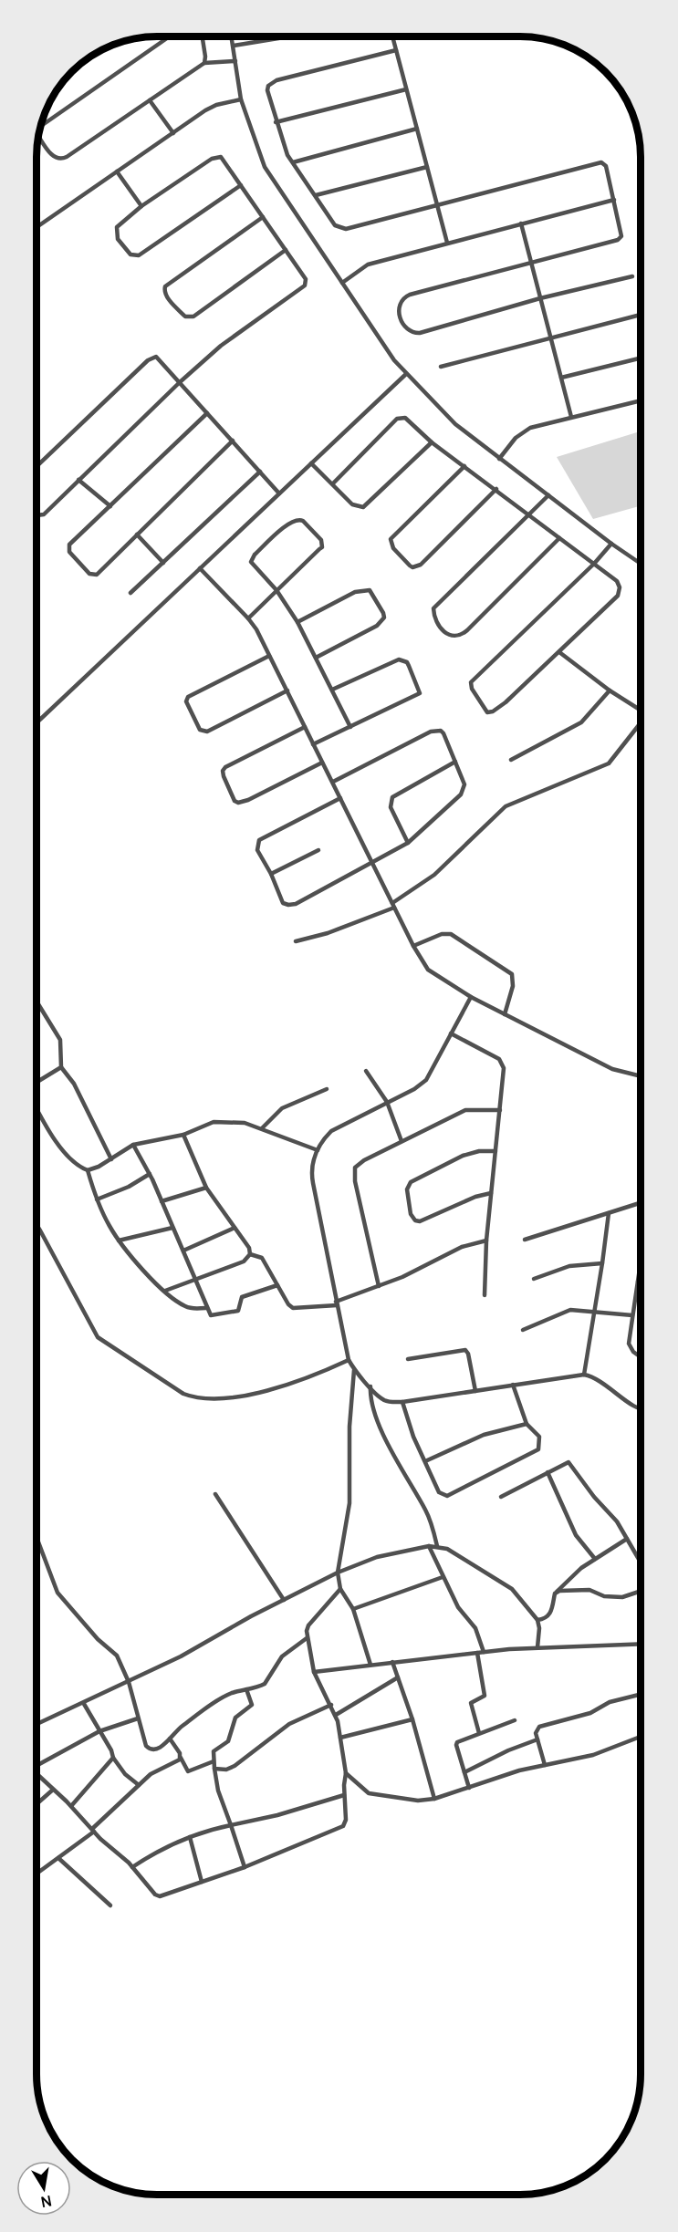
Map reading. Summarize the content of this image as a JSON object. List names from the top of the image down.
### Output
{
  "north": "bottom"
}
